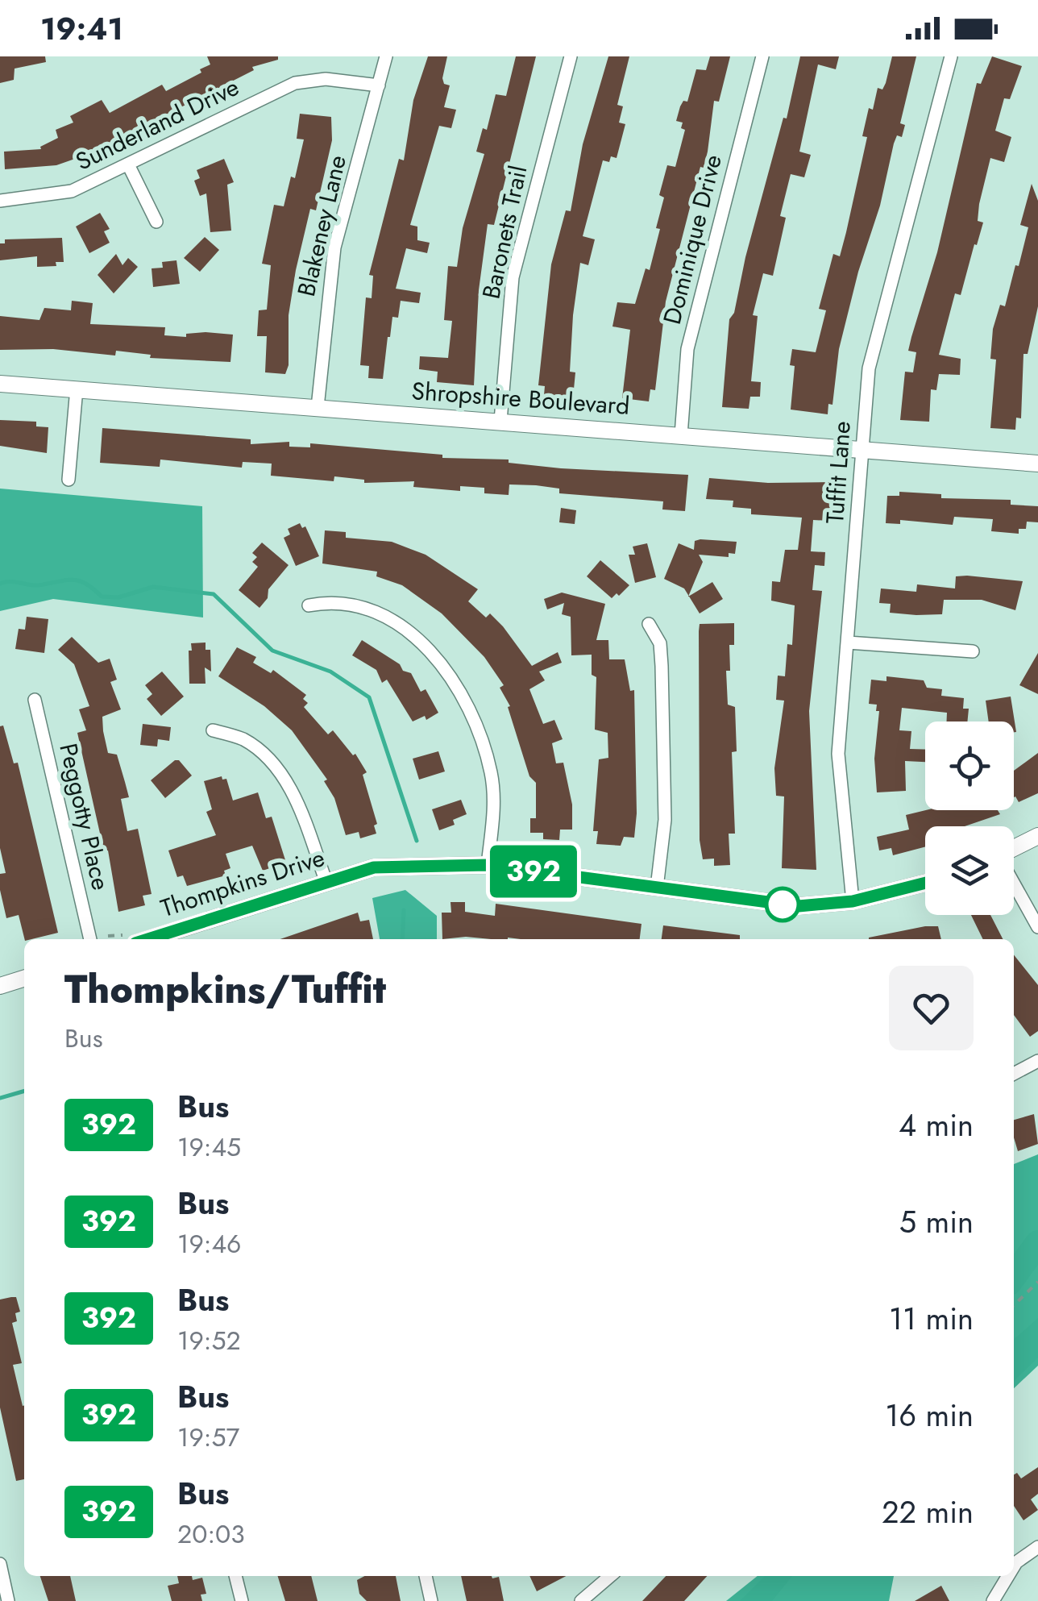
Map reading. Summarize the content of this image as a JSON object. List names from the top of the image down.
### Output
{
  "streets": {
    "street": [
      "Sunderland Drive",
      "Blakeney Lane",
      "Baronets Trail",
      "Dominique Drive",
      "Shropshire Boulevard",
      "Tuffit Lane",
      "Peggotty Place",
      "Thompkins Drive"
    ]
  },
  "crossings": [
    ["Sunderland Drive", "Blakeney Lane"],
    ["Blakeney Lane", "Shropshire Boulevard"],
    ["Baronets Trail", "Shropshire Boulevard"],
    ["Dominique Drive", "Shropshire Boulevard"],
    ["Shropshire Boulevard", "Tuffit Lane"],
    ["Tuffit Lane", "Thompkins Drive"]
  ],
  "lines": ["bus line 392"],
  "page": {
    "status": "19:41",
    "on_map": "392",
    "heading": ["Thompkins/Tuffit", "Bus"],
    "list": [
      {
        "mark": "392",
        "name": "Bus",
        "note": "19:45",
        "value": "4 min"
      },
      {
        "mark": "392",
        "name": "Bus",
        "note": "19:46",
        "value": "5 min"
      },
      {
        "mark": "392",
        "name": "Bus",
        "note": "19:52",
        "value": "11 min"
      },
      {
        "mark": "392",
        "name": "Bus",
        "note": "19:57",
        "value": "16 min"
      },
      {
        "mark": "392",
        "name": "Bus",
        "note": "20:03",
        "value": "22 min"
      }
    ]
  }
}
